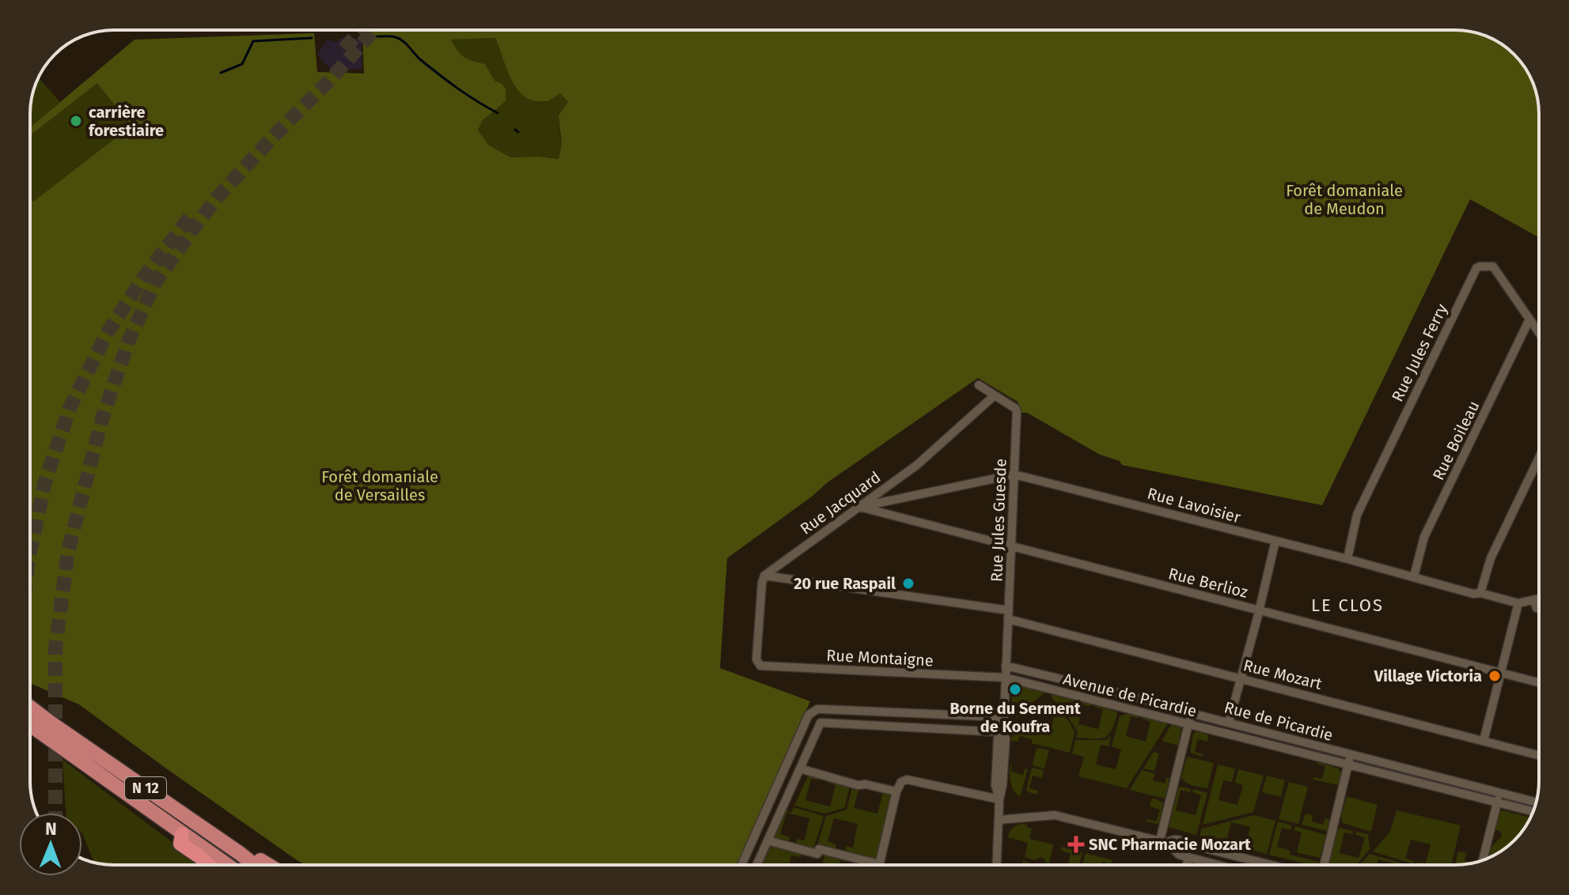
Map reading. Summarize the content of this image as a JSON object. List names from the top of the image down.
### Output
{
  "streets": {
    "highway": ["N 12"],
    "street": [
      "Rue Jules Ferry",
      "Rue Boileau",
      "Rue Jacquard",
      "Rue Lavoisier",
      "Rue Jules Guesde",
      "Rue Berlioz",
      "Rue Montaigne",
      "Rue Mozart",
      "Avenue de Picardie",
      "Rue de Picardie"
    ]
  },
  "crossings": [
    ["Rue Jules Ferry", "Rue Boileau"],
    ["Rue Jules Ferry", "Rue Lavoisier"],
    ["Rue Boileau", "Rue Lavoisier"],
    ["Rue Jacquard", "Rue Lavoisier"],
    ["Rue Jacquard", "Rue Jules Guesde"],
    ["Rue Jacquard", "Rue Berlioz"],
    ["Rue Jacquard", "Rue Montaigne"],
    ["Rue Jacquard", "Rue Mozart"],
    ["Rue Lavoisier", "Rue Jules Guesde"],
    ["Rue Lavoisier", "Rue Berlioz"],
    ["Rue Jules Guesde", "Rue Berlioz"],
    ["Rue Jules Guesde", "Rue Montaigne"],
    ["Rue Jules Guesde", "Rue Mozart"],
    ["Rue Jules Guesde", "Avenue de Picardie"],
    ["Rue Jules Guesde", "Rue de Picardie"],
    ["Rue Montaigne", "Rue Mozart"],
    ["Rue Montaigne", "Avenue de Picardie"]
  ],
  "districts": ["LE CLOS"],
  "parks": ["Forêt domaniale de Meudon", "Forêt domaniale de Versailles"],
  "places": {
    "other": [
      "carrière forestiaire",
      "20 rue Raspail",
      "Village Victoria",
      "Borne du Serment de Koufra"
    ],
    "health": ["SNC Pharmacie Mozart"]
  },
  "north": "top"
}
